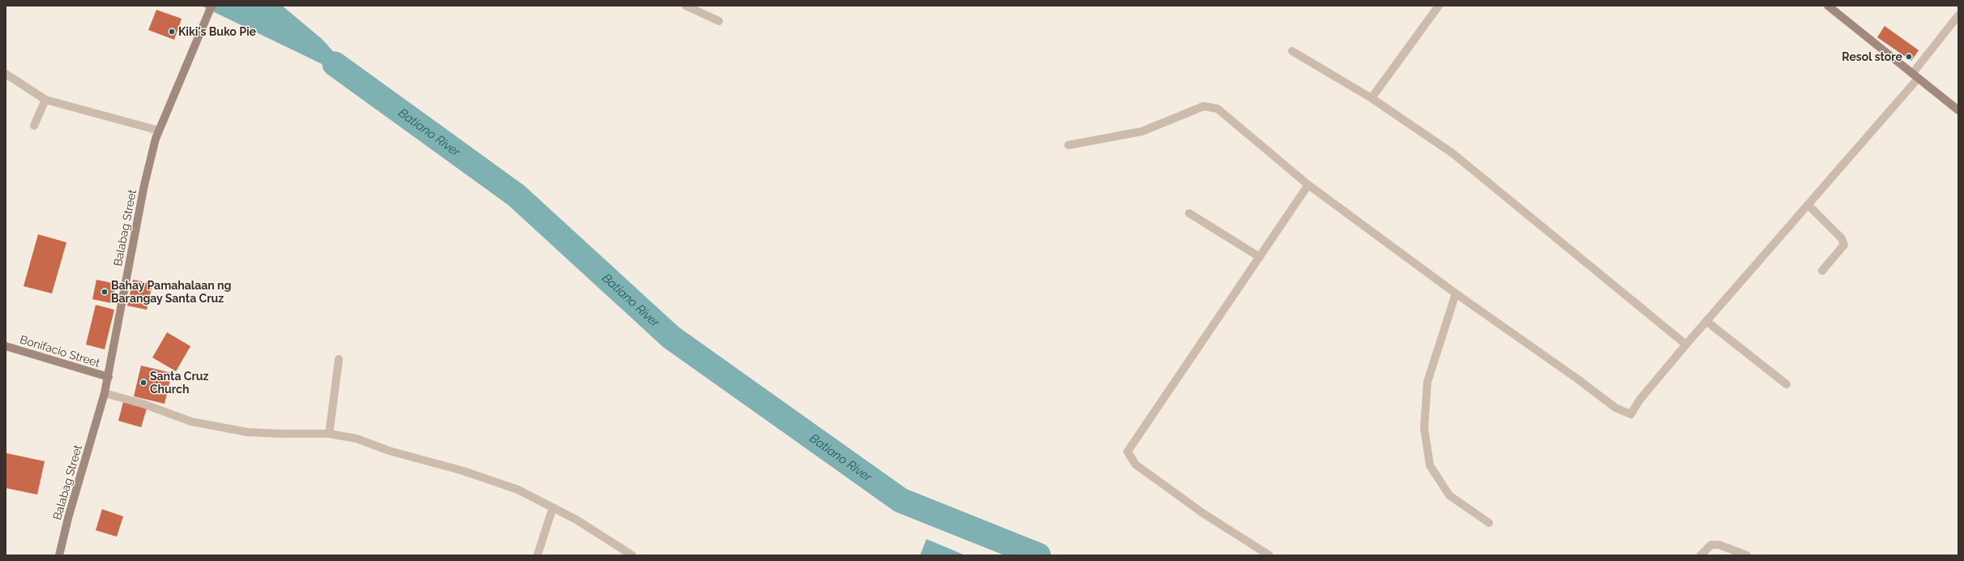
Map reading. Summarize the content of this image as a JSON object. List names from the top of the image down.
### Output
{
  "streets": {
    "street": ["Balabag Street", "Bonifacio Street"]
  },
  "crossings": [
    ["Balabag Street", "Bonifacio Street"]
  ],
  "water": ["Batiano River"],
  "places": [
    "Kiki's Buko Pie",
    "Resol store",
    "Bahay Pamahalaan ng Barangay Santa Cruz",
    "Santa Cruz Church"
  ]
}
